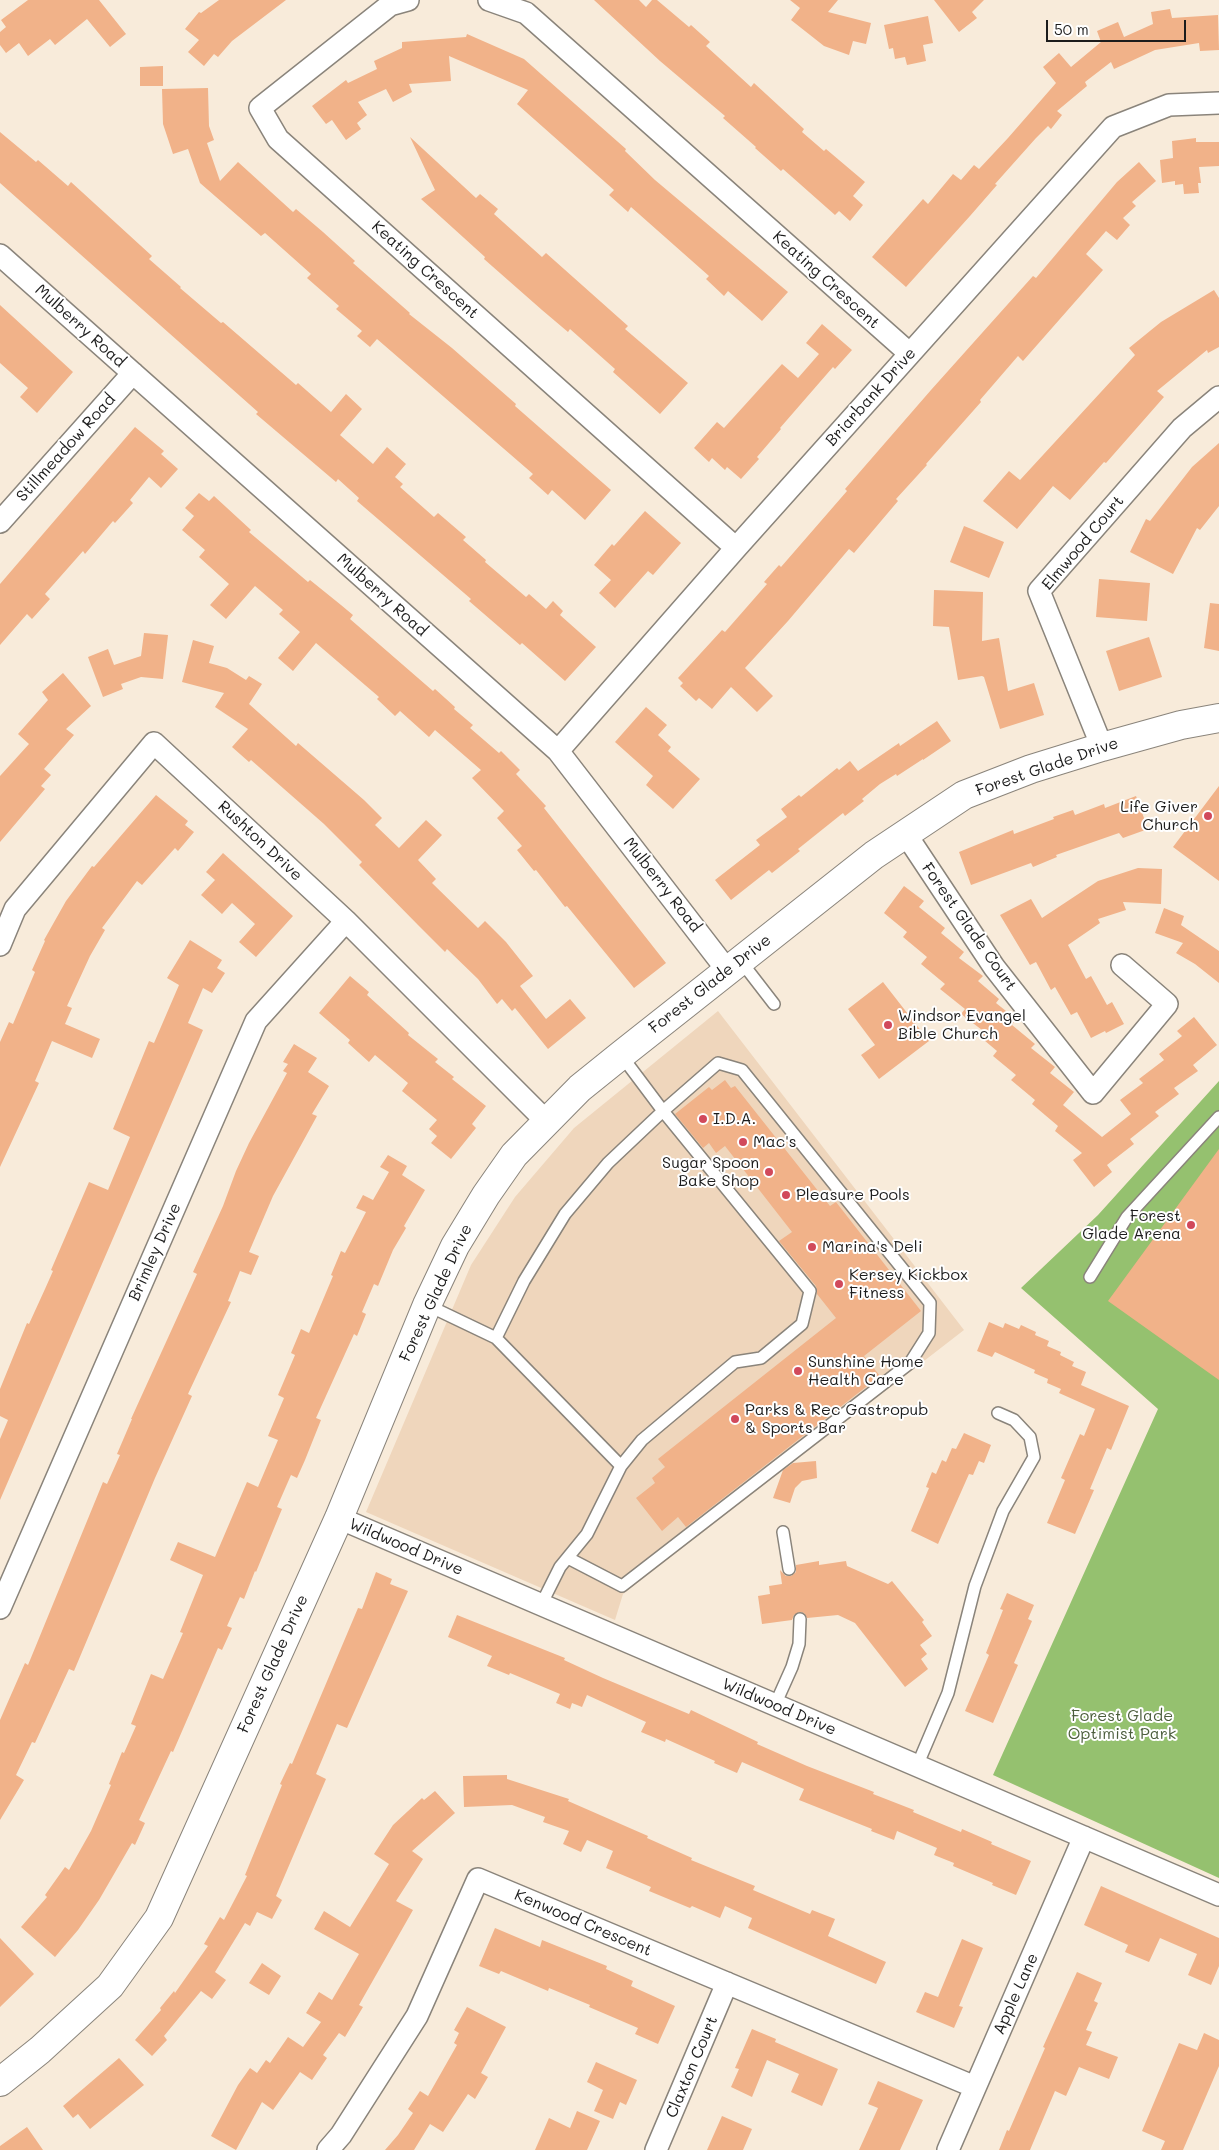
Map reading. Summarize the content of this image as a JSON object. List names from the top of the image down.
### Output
{
  "streets": {
    "street": [
      "Keating Crescent",
      "Mulberry Road",
      "Briarbank Drive",
      "Stillmeadow Road",
      "Elmwood Court",
      "Forest Glade Drive",
      "Rushton Drive",
      "Forest Glade Court",
      "Brimley Drive",
      "Wildwood Drive",
      "Kenwood Crescent",
      "Apple Lane",
      "Claxton Court"
    ]
  },
  "crossings": [
    ["Keating Crescent", "Briarbank Drive"],
    ["Mulberry Road", "Briarbank Drive"],
    ["Mulberry Road", "Stillmeadow Road"],
    ["Mulberry Road", "Forest Glade Drive"],
    ["Elmwood Court", "Forest Glade Drive"],
    ["Forest Glade Drive", "Rushton Drive"],
    ["Forest Glade Drive", "Forest Glade Court"],
    ["Forest Glade Drive", "Wildwood Drive"],
    ["Rushton Drive", "Brimley Drive"],
    ["Wildwood Drive", "Apple Lane"],
    ["Kenwood Crescent", "Apple Lane"],
    ["Kenwood Crescent", "Claxton Court"]
  ],
  "parks": ["Forest Glade Optimist Park"],
  "places": [
    "Life Giver Church",
    "Windsor Evangel Bible Church",
    "I.D.A.",
    "Mac's",
    "Sugar Spoon Bake Shop",
    "Pleasure Pools",
    "Forest Glade Arena",
    "Marina's Deli",
    "Kersey Kickbox Fitness",
    "Sunshine Home Health Care",
    "Parks & Rec Gastropub & Sports Bar"
  ],
  "scale_bar": "50 m"
}
